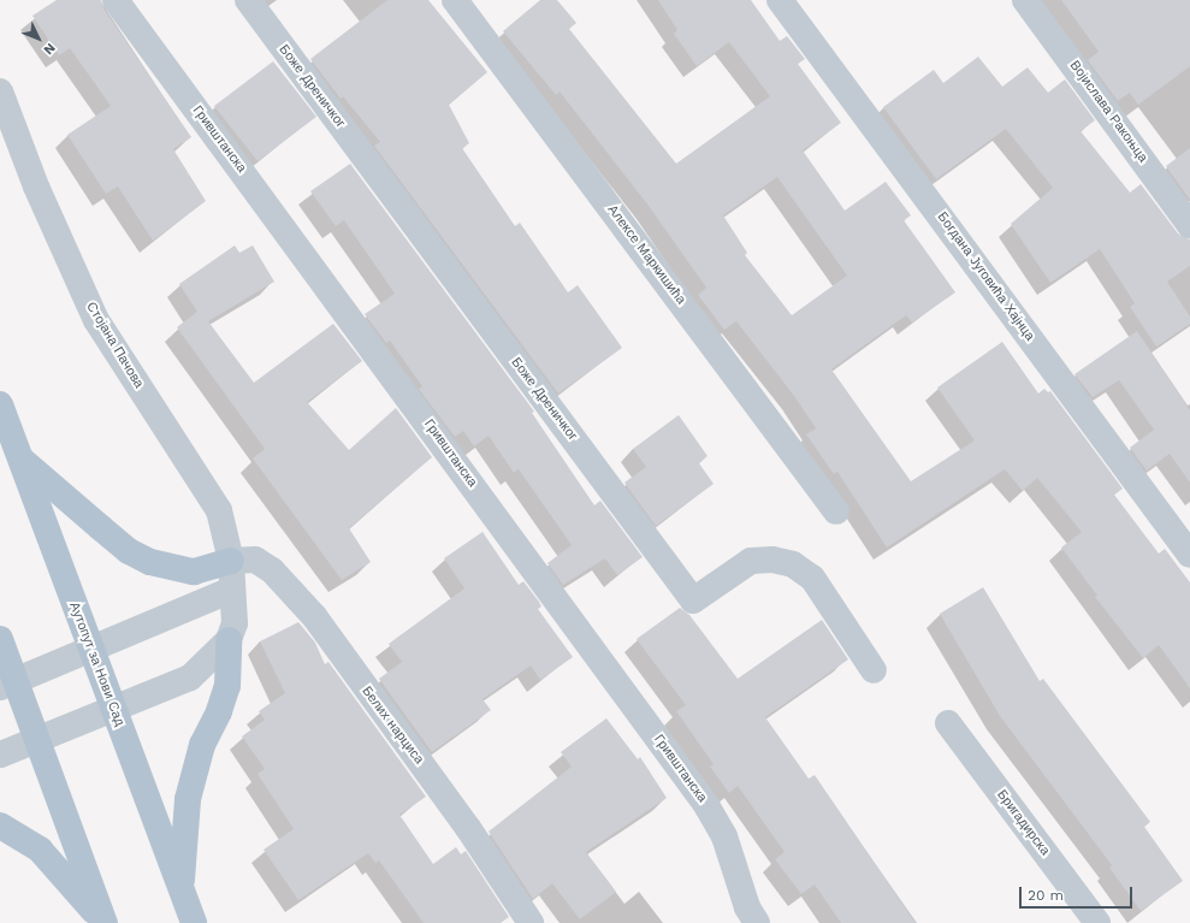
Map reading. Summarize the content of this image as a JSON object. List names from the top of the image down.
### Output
{
  "streets": {
    "main road": ["Аутопут за Нови Сад"],
    "street": [
      "Боже Дреничког",
      "Војислава Ракоњца",
      "Гривштанска",
      "Алексе Маркишића",
      "Богдана Југовића Хајнца",
      "Стојана Пачова",
      "Белих нарциса",
      "Бригадирска"
    ]
  },
  "crossings": [
    ["Стојана Пачова", "Белих нарциса"]
  ],
  "scale_bar": "20 m",
  "north": "bottom right"
}
